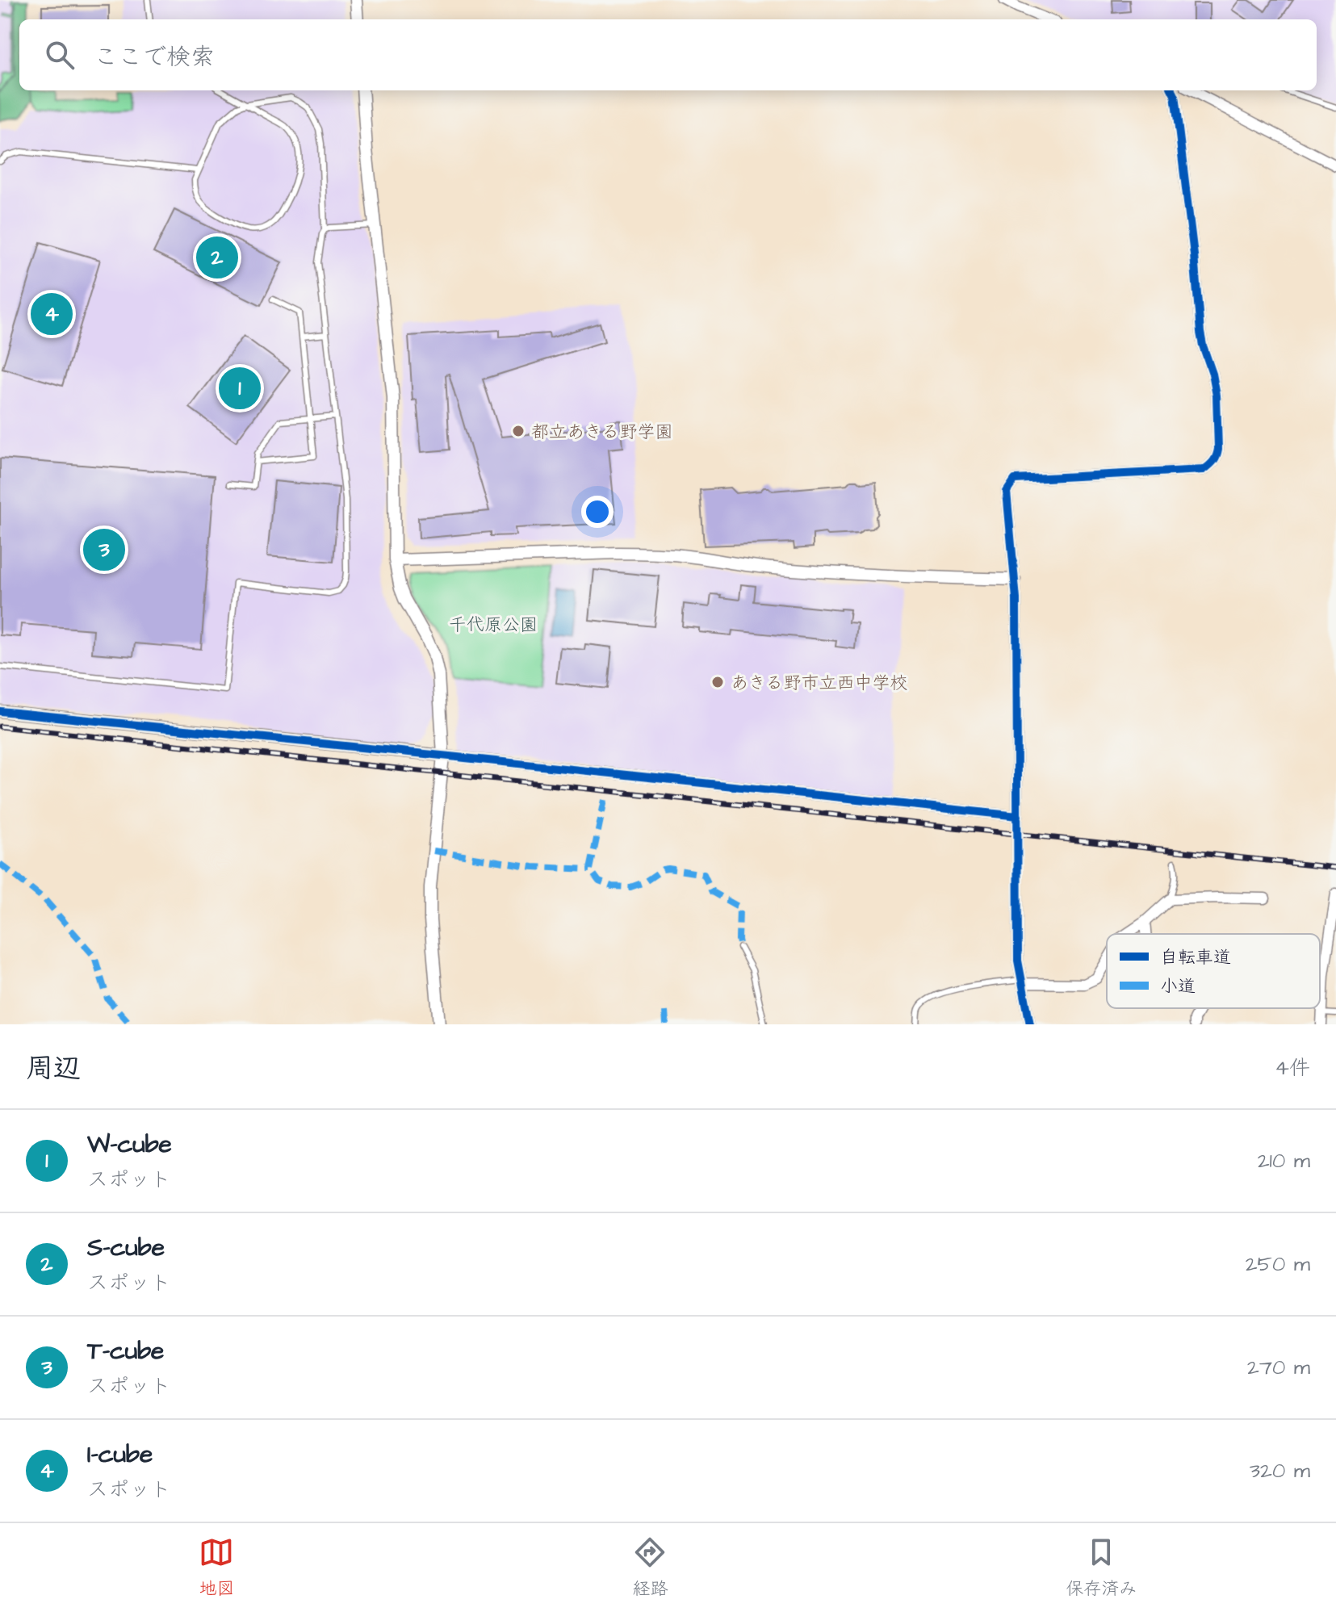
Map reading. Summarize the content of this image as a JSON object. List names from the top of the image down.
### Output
{
  "parks": ["千代原公園"],
  "places": ["都立あきる野学園", "あきる野市立西中学校"],
  "legend": ["自転車道", "小道"],
  "page": {
    "search": "ここで検索",
    "pins": [
      "2",
      "4",
      "1",
      "3"
    ],
    "heading": ["周辺", "4件"],
    "list": [
      {
        "mark": "1",
        "name": "W-cube",
        "note": "スポット",
        "value": "210 m"
      },
      {
        "mark": "2",
        "name": "S-cube",
        "note": "スポット",
        "value": "250 m"
      },
      {
        "mark": "3",
        "name": "T-cube",
        "note": "スポット",
        "value": "270 m"
      },
      {
        "mark": "4",
        "name": "I-cube",
        "note": "スポット",
        "value": "320 m"
      }
    ],
    "nav": ["地図", "経路", "保存済み"]
  }
}
